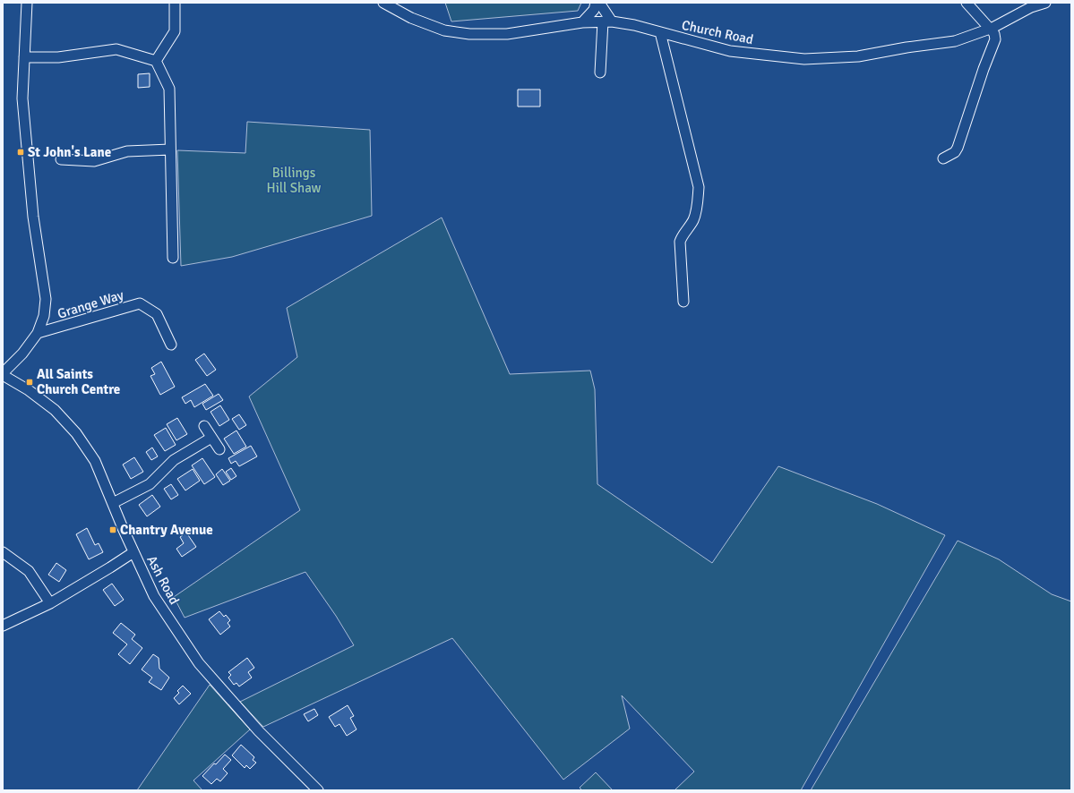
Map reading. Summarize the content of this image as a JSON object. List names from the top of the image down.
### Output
{
  "streets": {
    "street": ["Church Road", "Grange Way", "Ash Road"]
  },
  "parks": ["Billings Hill Shaw"],
  "places": {
    "transit": ["St John's Lane", "All Saints Church Centre", "Chantry Avenue"]
  }
}
